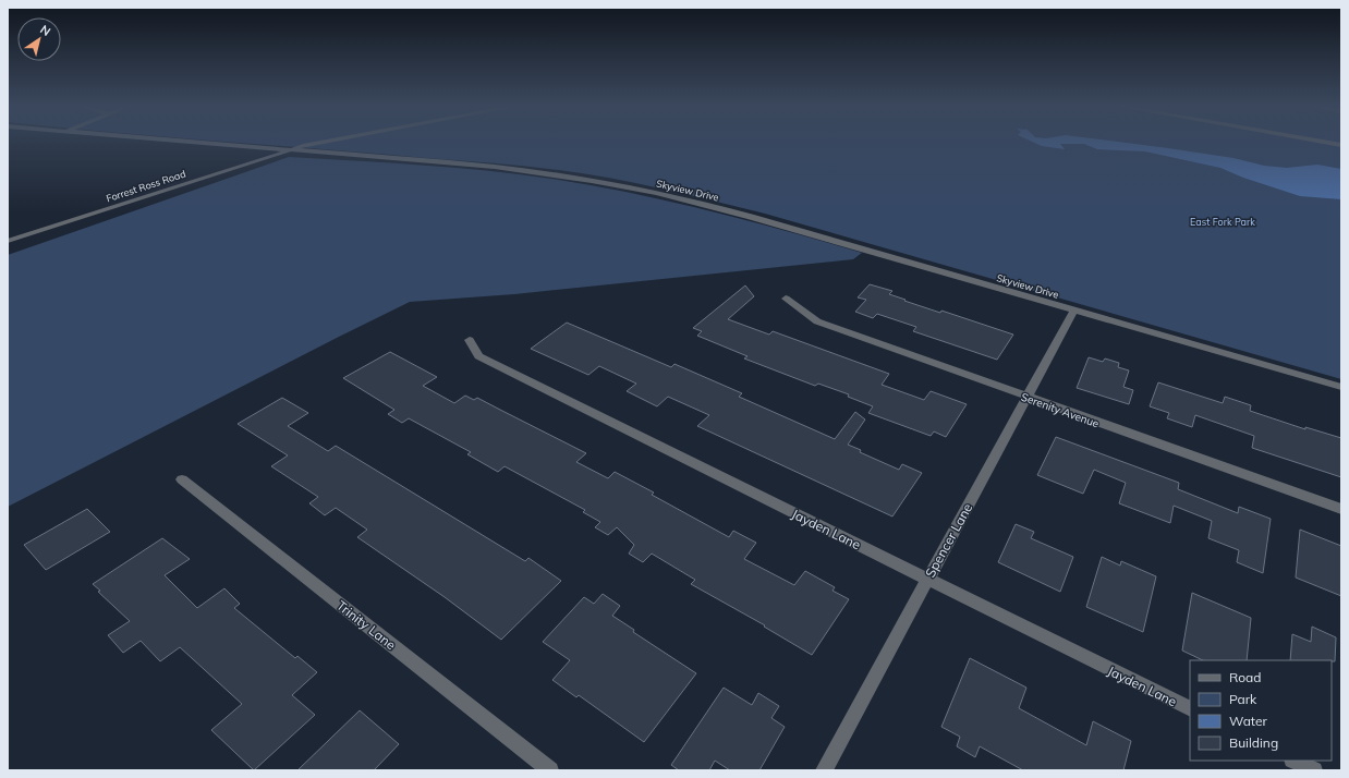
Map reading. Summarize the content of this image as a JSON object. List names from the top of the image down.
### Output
{
  "streets": {
    "street": [
      "Forrest Ross Road",
      "Skyview Drive",
      "Serenity Avenue",
      "Jayden Lane",
      "Spencer Lane",
      "Trinity Lane"
    ]
  },
  "crossings": [
    ["Forrest Ross Road", "Skyview Drive"],
    ["Skyview Drive", "Spencer Lane"],
    ["Serenity Avenue", "Spencer Lane"],
    ["Jayden Lane", "Spencer Lane"]
  ],
  "parks": ["East Fork Park"],
  "legend": [
    "Road",
    "Park",
    "Water",
    "Building"
  ],
  "north": "top right"
}
